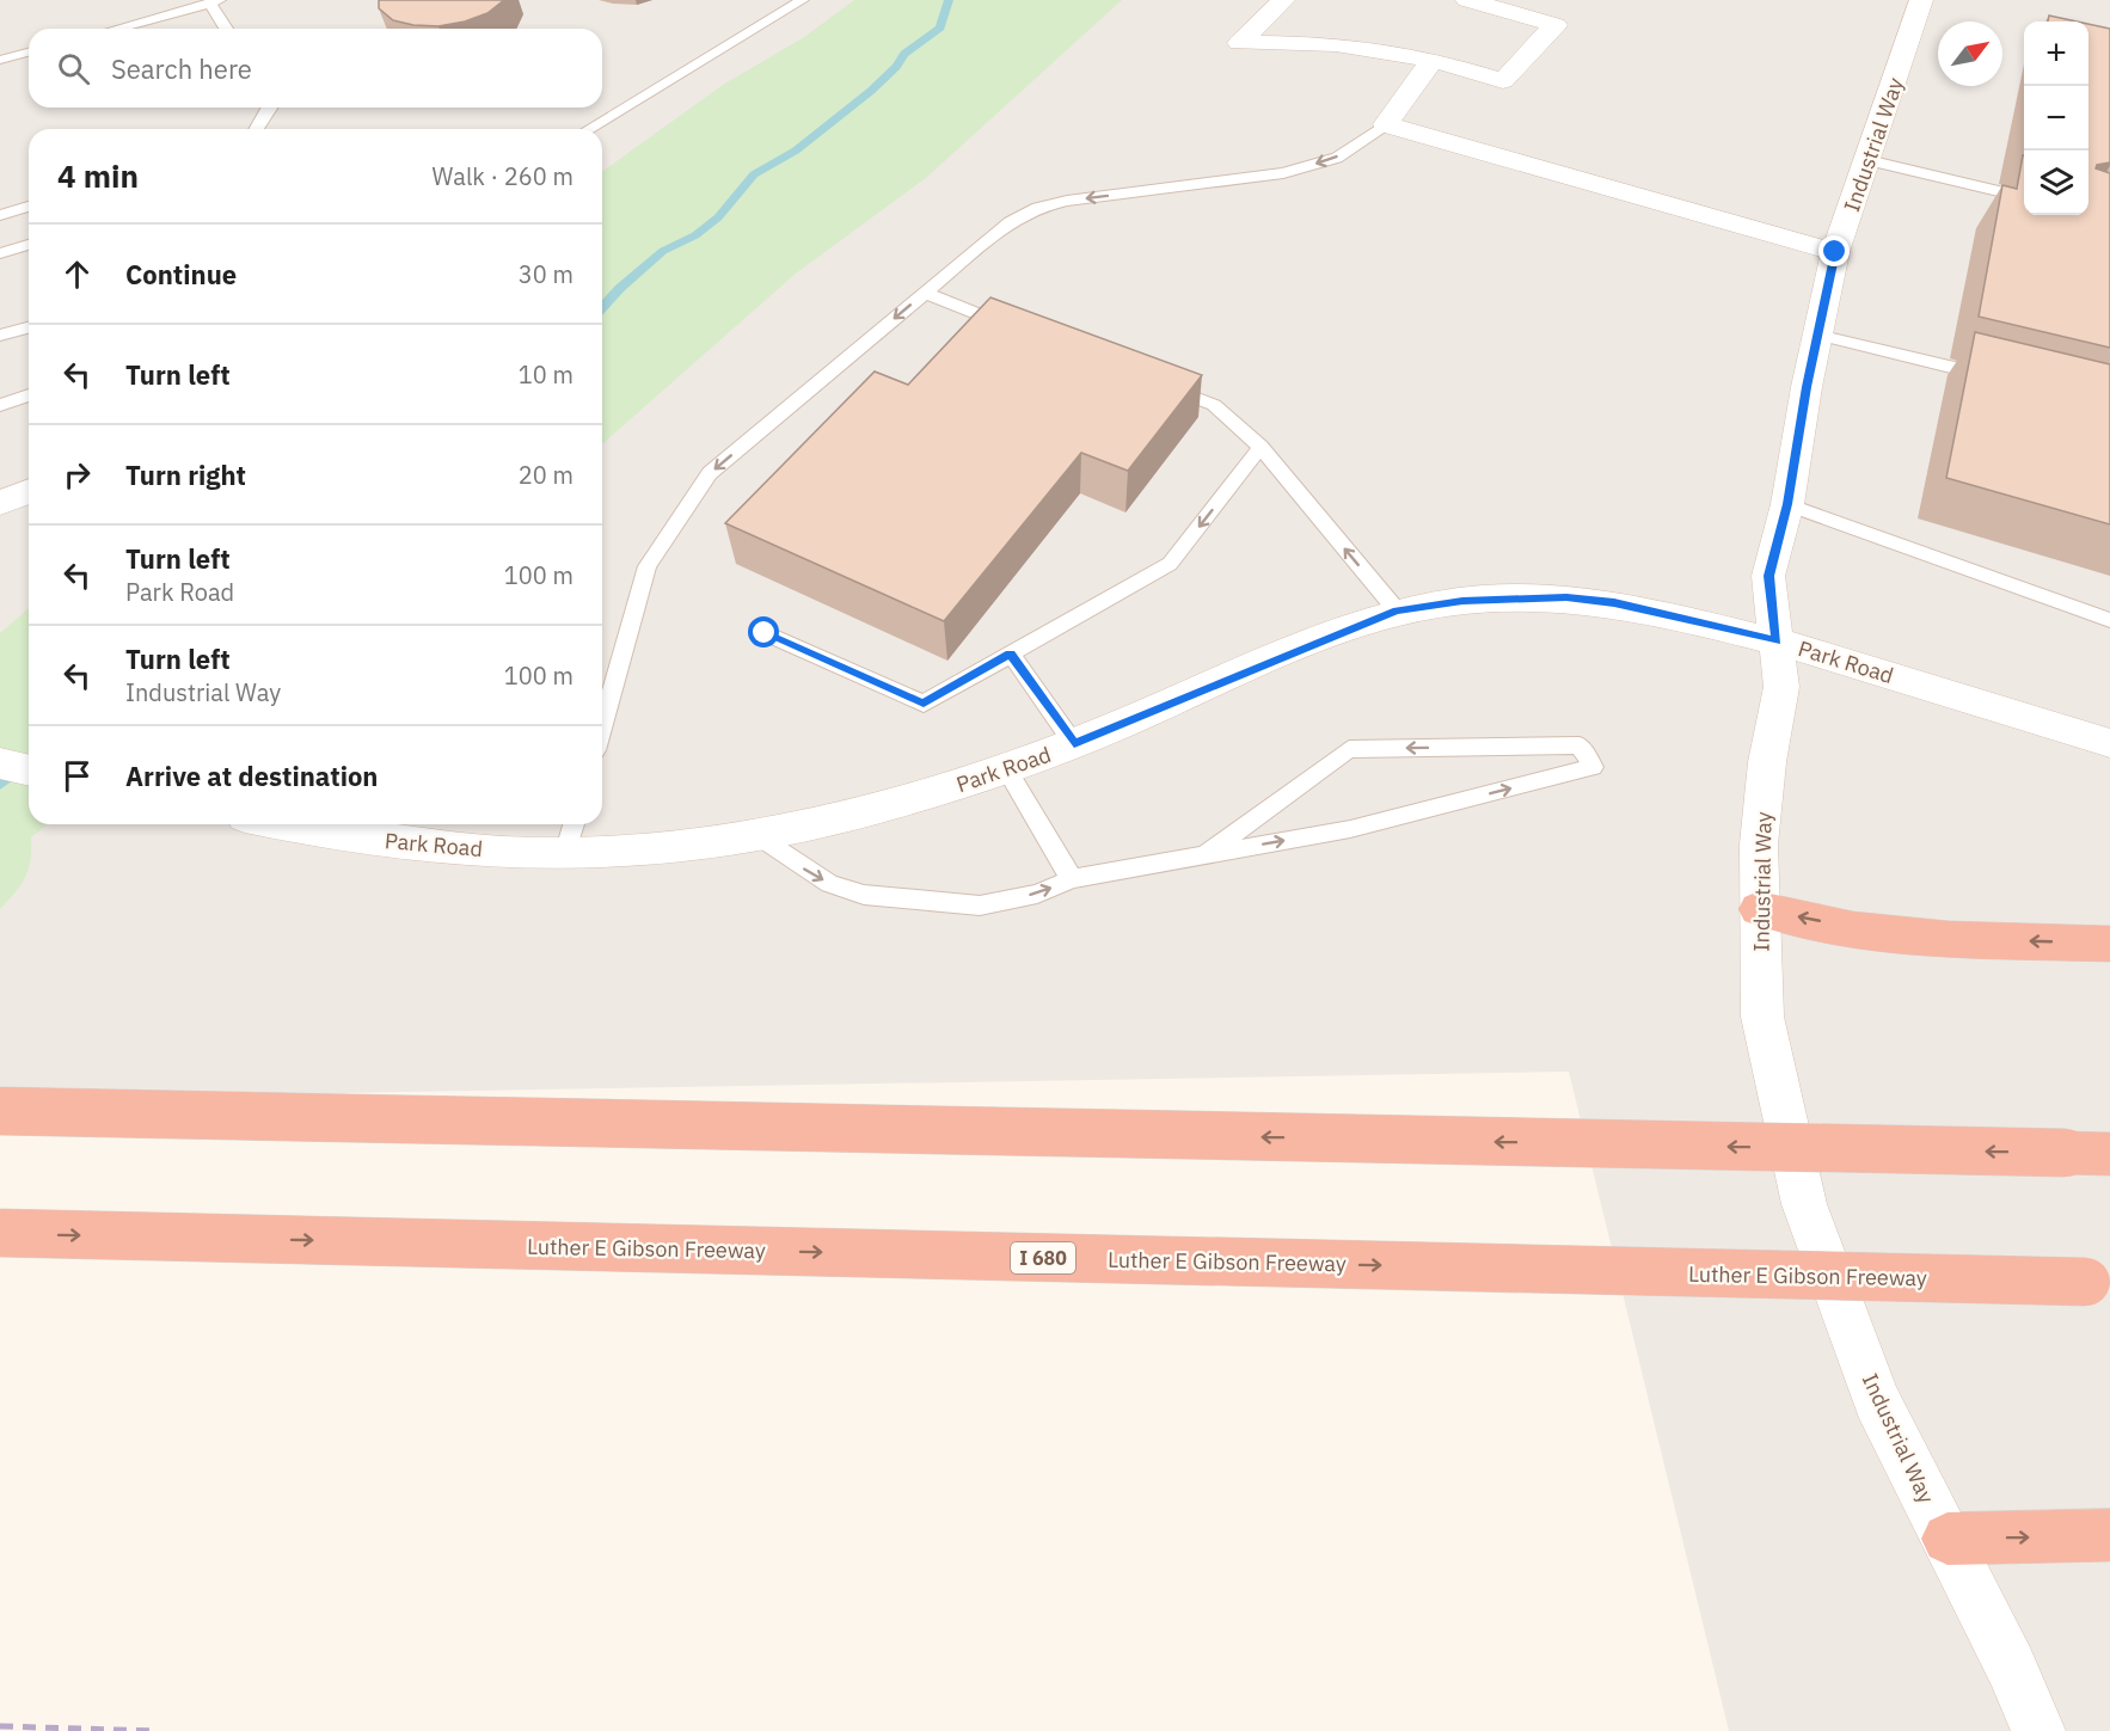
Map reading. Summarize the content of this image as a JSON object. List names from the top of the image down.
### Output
{
  "streets": {
    "highway": ["Luther E Gibson Freeway", "I 680"],
    "street": ["Industrial Way", "Park Road"]
  },
  "crossings": [
    ["Industrial Way", "Park Road"]
  ],
  "north": "top right",
  "page": {
    "map_buttons": ["+", "−"],
    "search": "Search here",
    "heading": ["4 min", "Walk · 260 m"],
    "list": [
      ["Continue", "30 m"],
      ["Turn left", "10 m"],
      ["Turn right", "20 m"],
      ["Turn left", "Park Road", "100 m"],
      ["Turn left", "Industrial Way", "100 m"],
      "Arrive at destination"
    ]
  }
}
